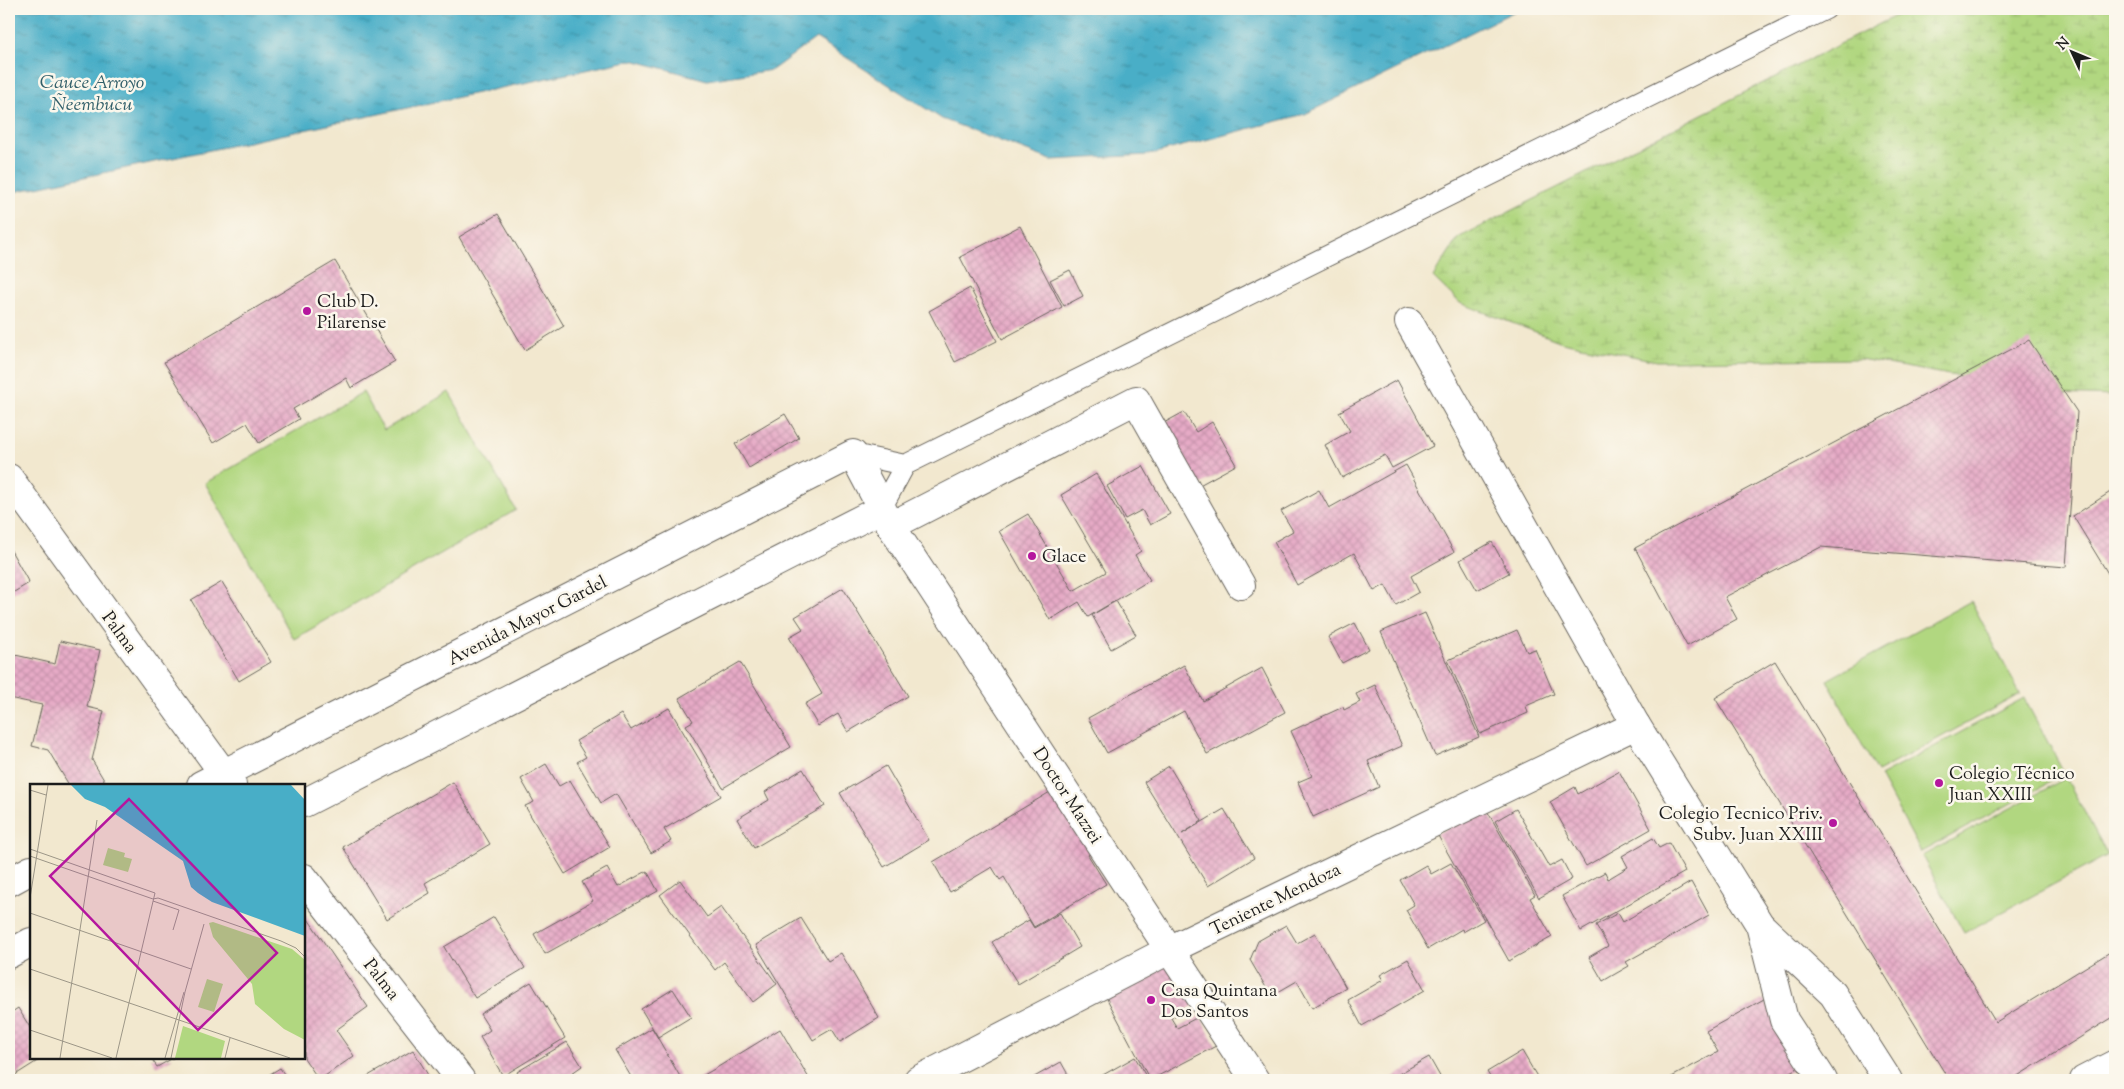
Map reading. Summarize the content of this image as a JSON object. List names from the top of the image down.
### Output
{
  "streets": {
    "street": [
      "Avenida Mayor Gardel",
      "Palma",
      "Doctor Mazzei",
      "Teniente Mendoza"
    ]
  },
  "crossings": [
    ["Avenida Mayor Gardel", "Palma"],
    ["Avenida Mayor Gardel", "Doctor Mazzei"],
    ["Doctor Mazzei", "Teniente Mendoza"]
  ],
  "water": ["Cauce Arroyo Ñeembucu"],
  "places": [
    "Club D. Pilarense",
    "Glace",
    "Colegio Técnico Juan XXIII",
    "Colegio Tecnico Priv. Subv. Juan XXIII",
    "Casa Quintana Dos Santos"
  ],
  "north": "top left"
}
